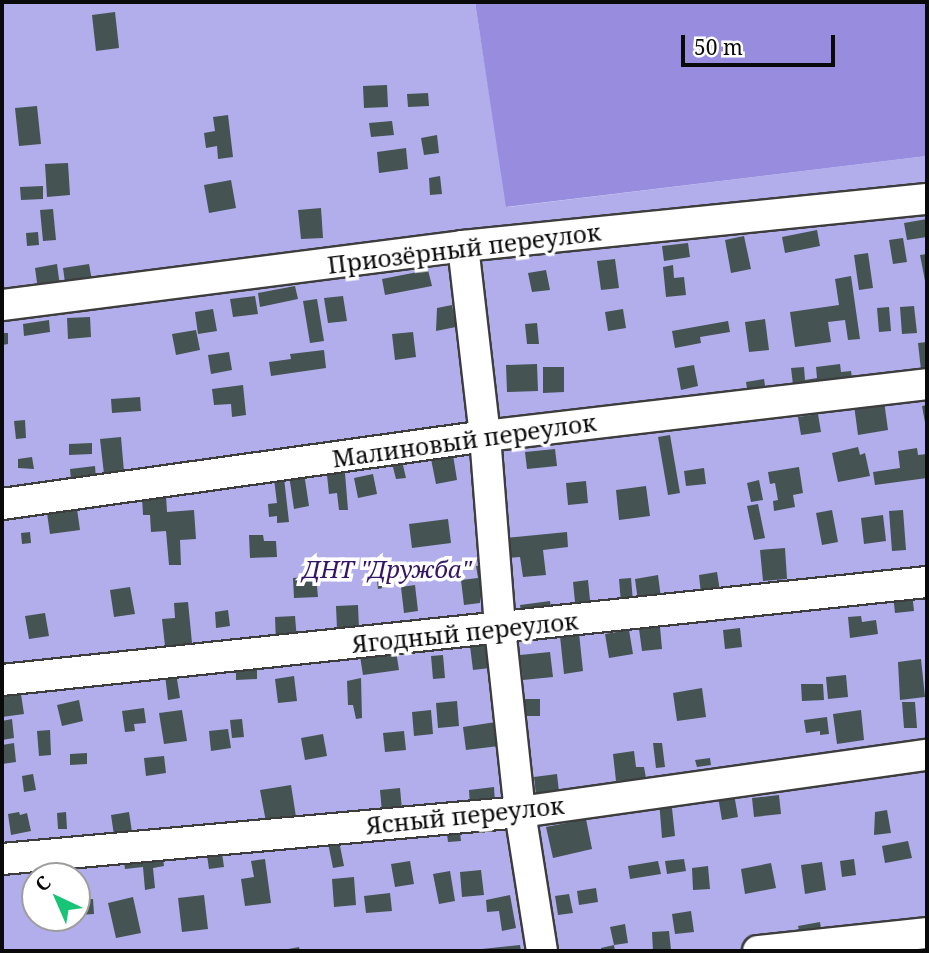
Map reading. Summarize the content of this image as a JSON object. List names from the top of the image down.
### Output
{
  "streets": {
    "street": [
      "Приозёрный переулок",
      "Малиновый переулок",
      "Ягодный переулок",
      "Ясный переулок"
    ]
  },
  "parks": ["ДНТ \"Дружба\""],
  "scale_bar": "50 m",
  "north": "top left"
}
